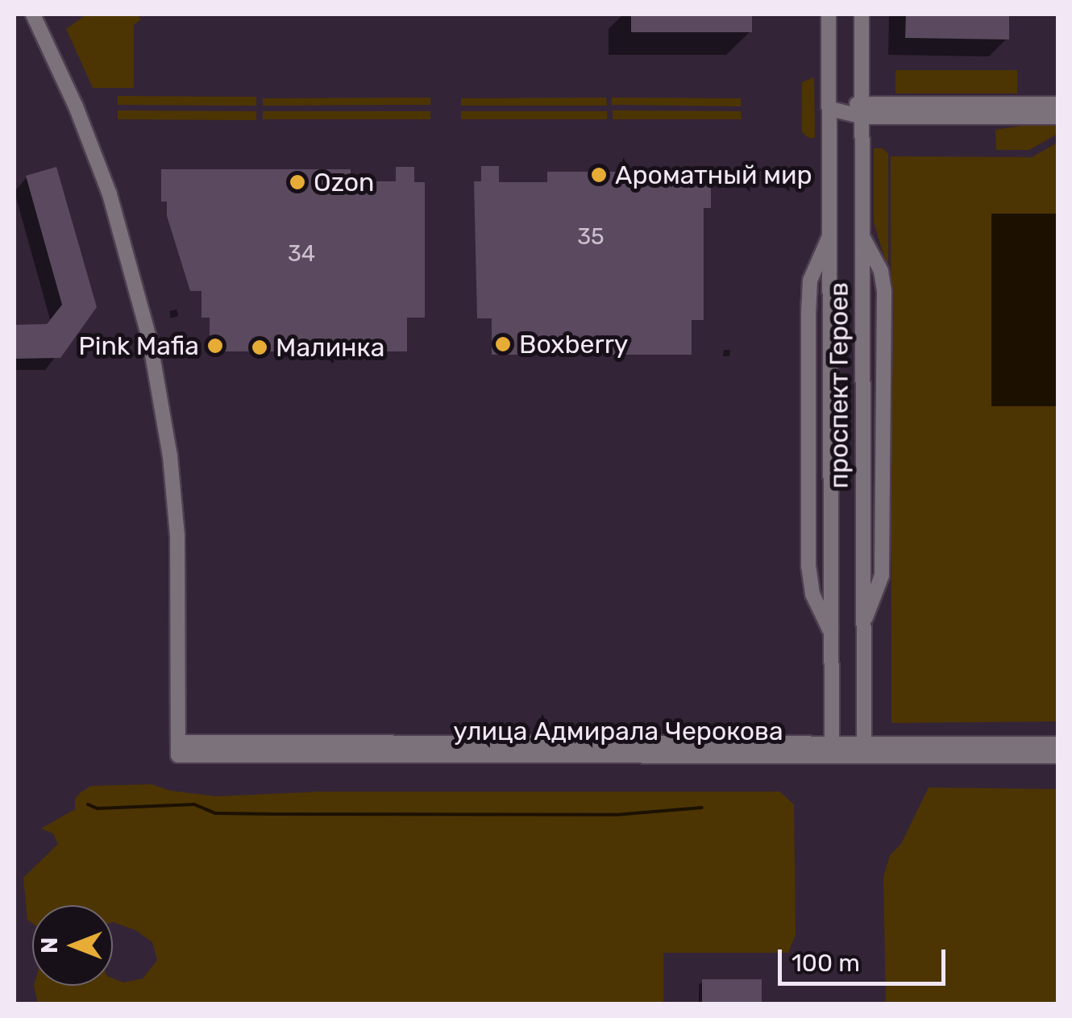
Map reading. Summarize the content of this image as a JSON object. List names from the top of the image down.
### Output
{
  "streets": {
    "street": ["проспект Героев", "улица Адмирала Черокова"]
  },
  "crossings": [
    ["проспект Героев", "улица Адмирала Черокова"]
  ],
  "places": [
    "Ароматный мир",
    "Ozon",
    "Boxberry",
    "Pink Mafia",
    "Малинка"
  ],
  "house_numbers": ["35", "34"],
  "scale_bar": "100 m",
  "north": "left"
}
